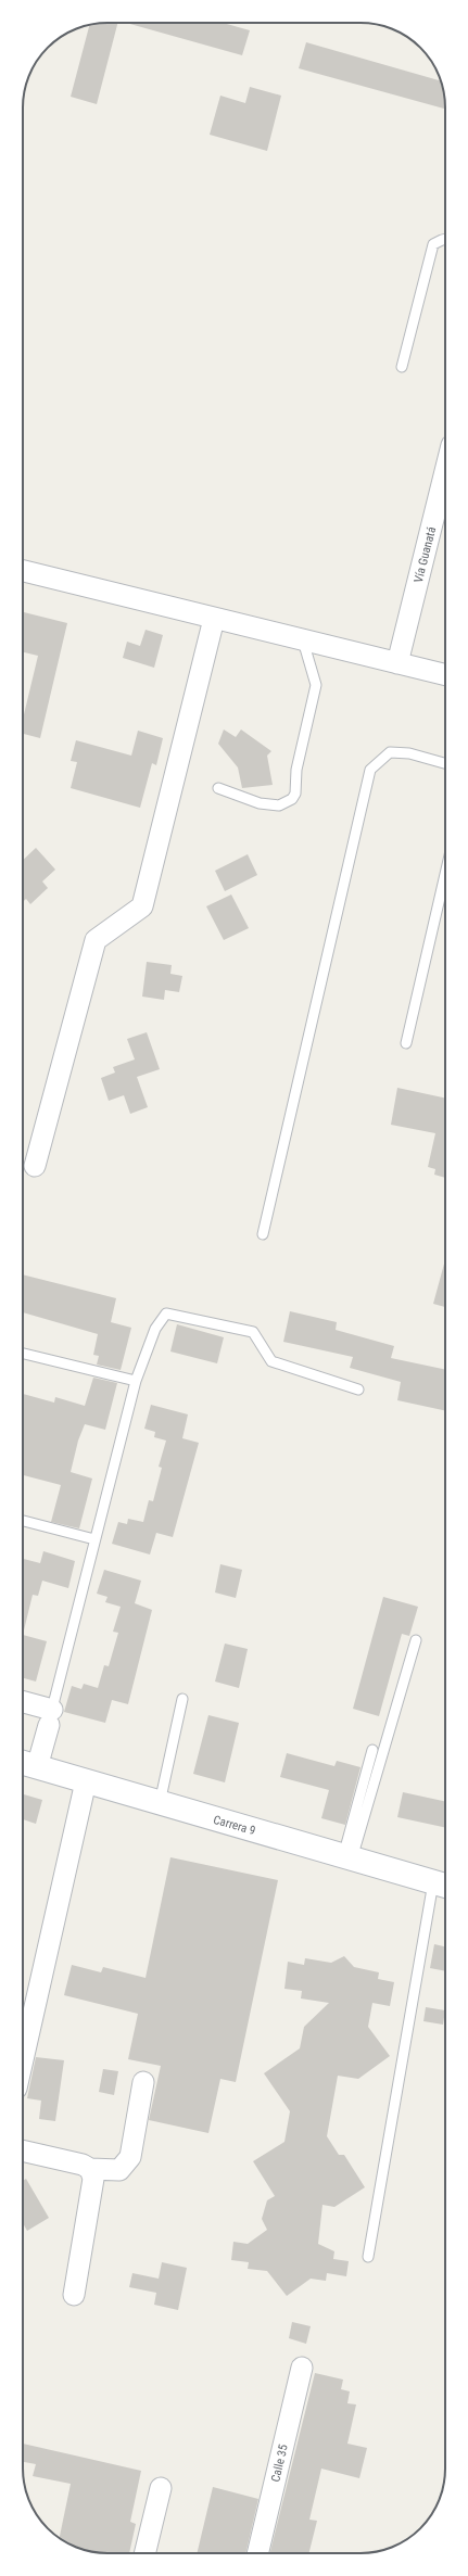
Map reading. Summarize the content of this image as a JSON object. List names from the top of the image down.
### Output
{
  "streets": {
    "main road": ["Carrera 9"],
    "street": ["Vía Guanatá", "Calle 35"]
  }
}
